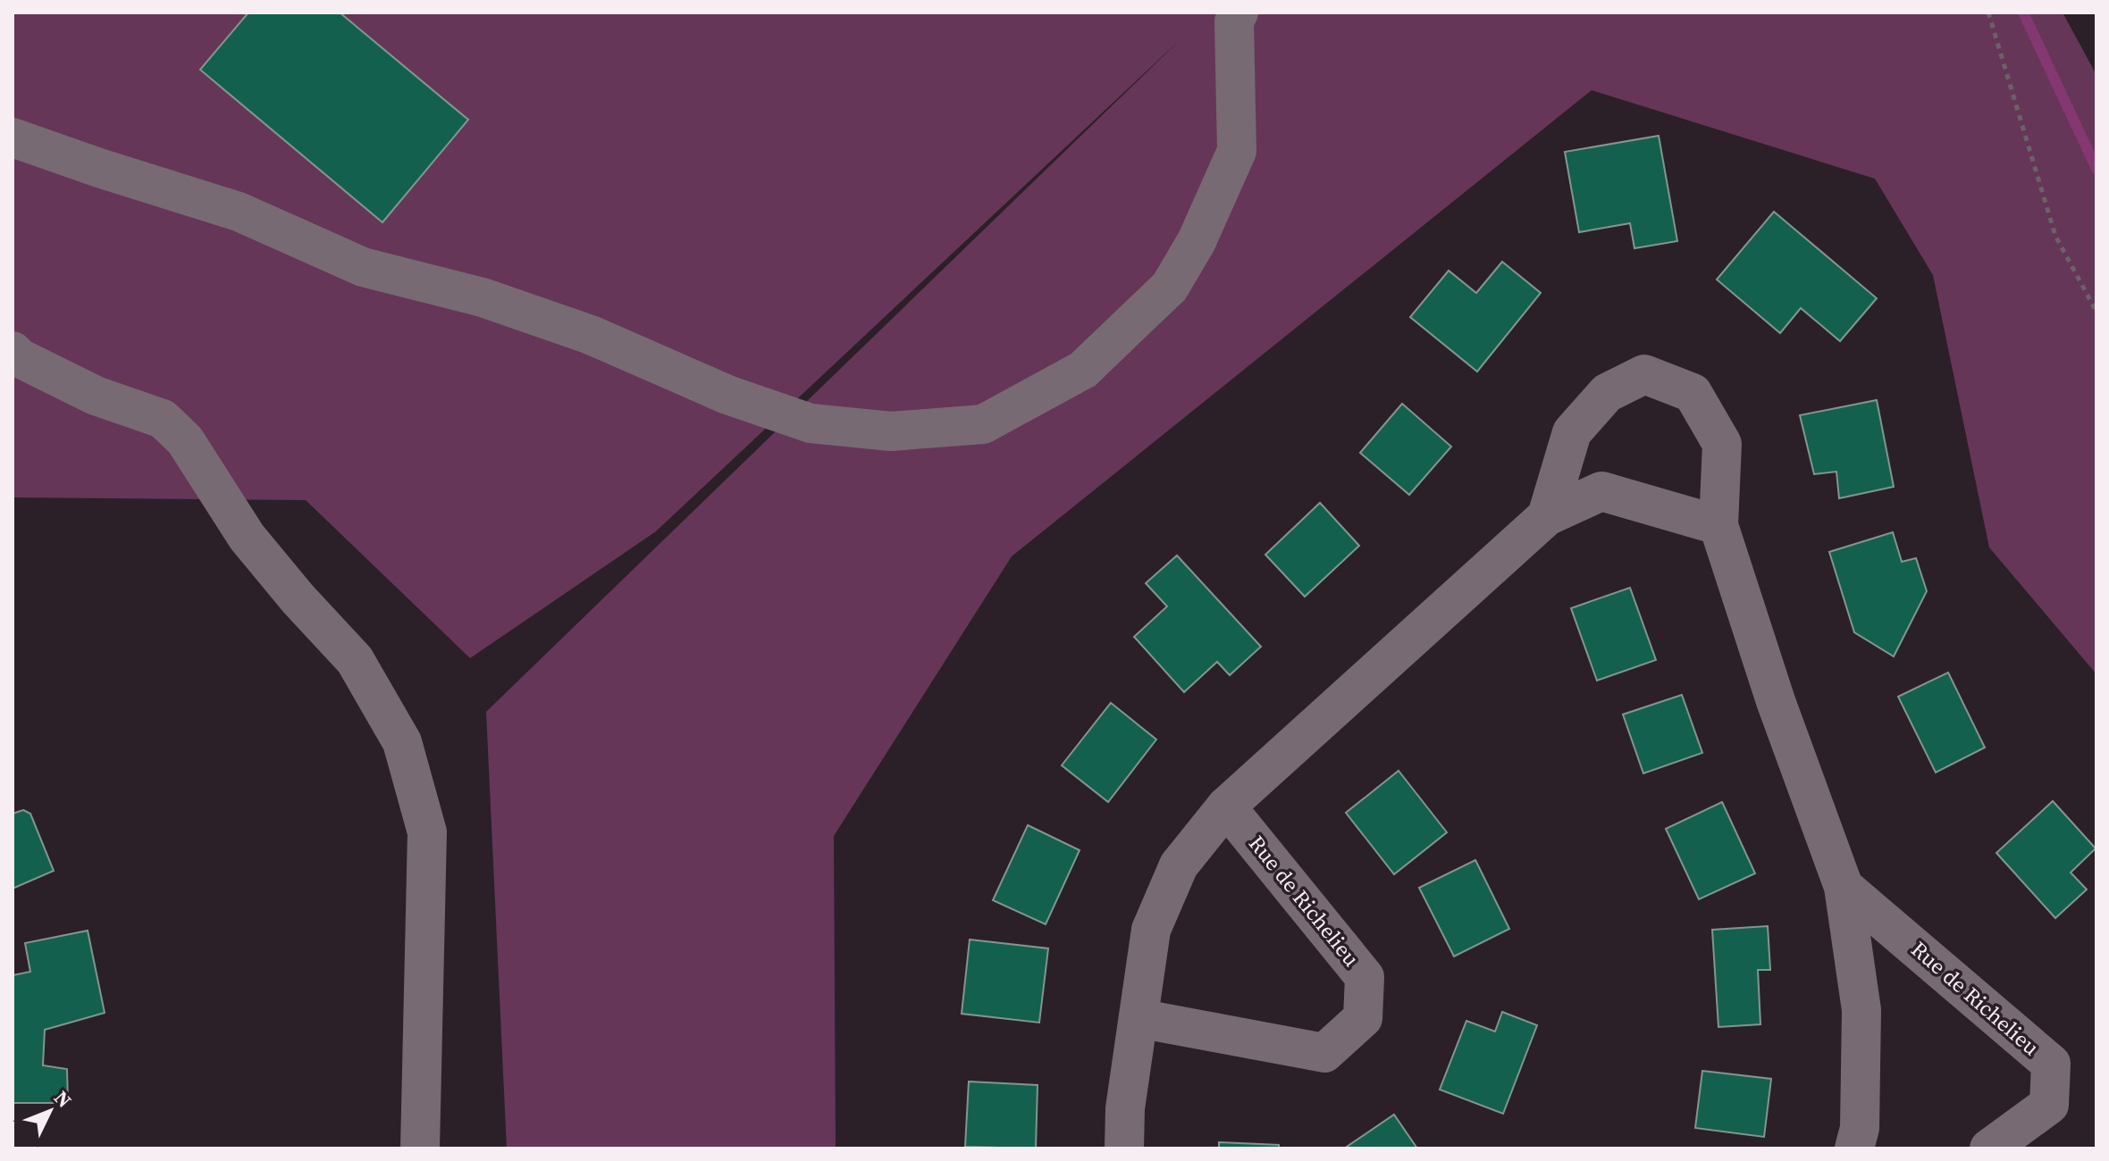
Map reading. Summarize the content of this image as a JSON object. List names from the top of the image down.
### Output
{
  "streets": {
    "street": ["Rue de Richelieu"]
  },
  "north": "top right"
}
